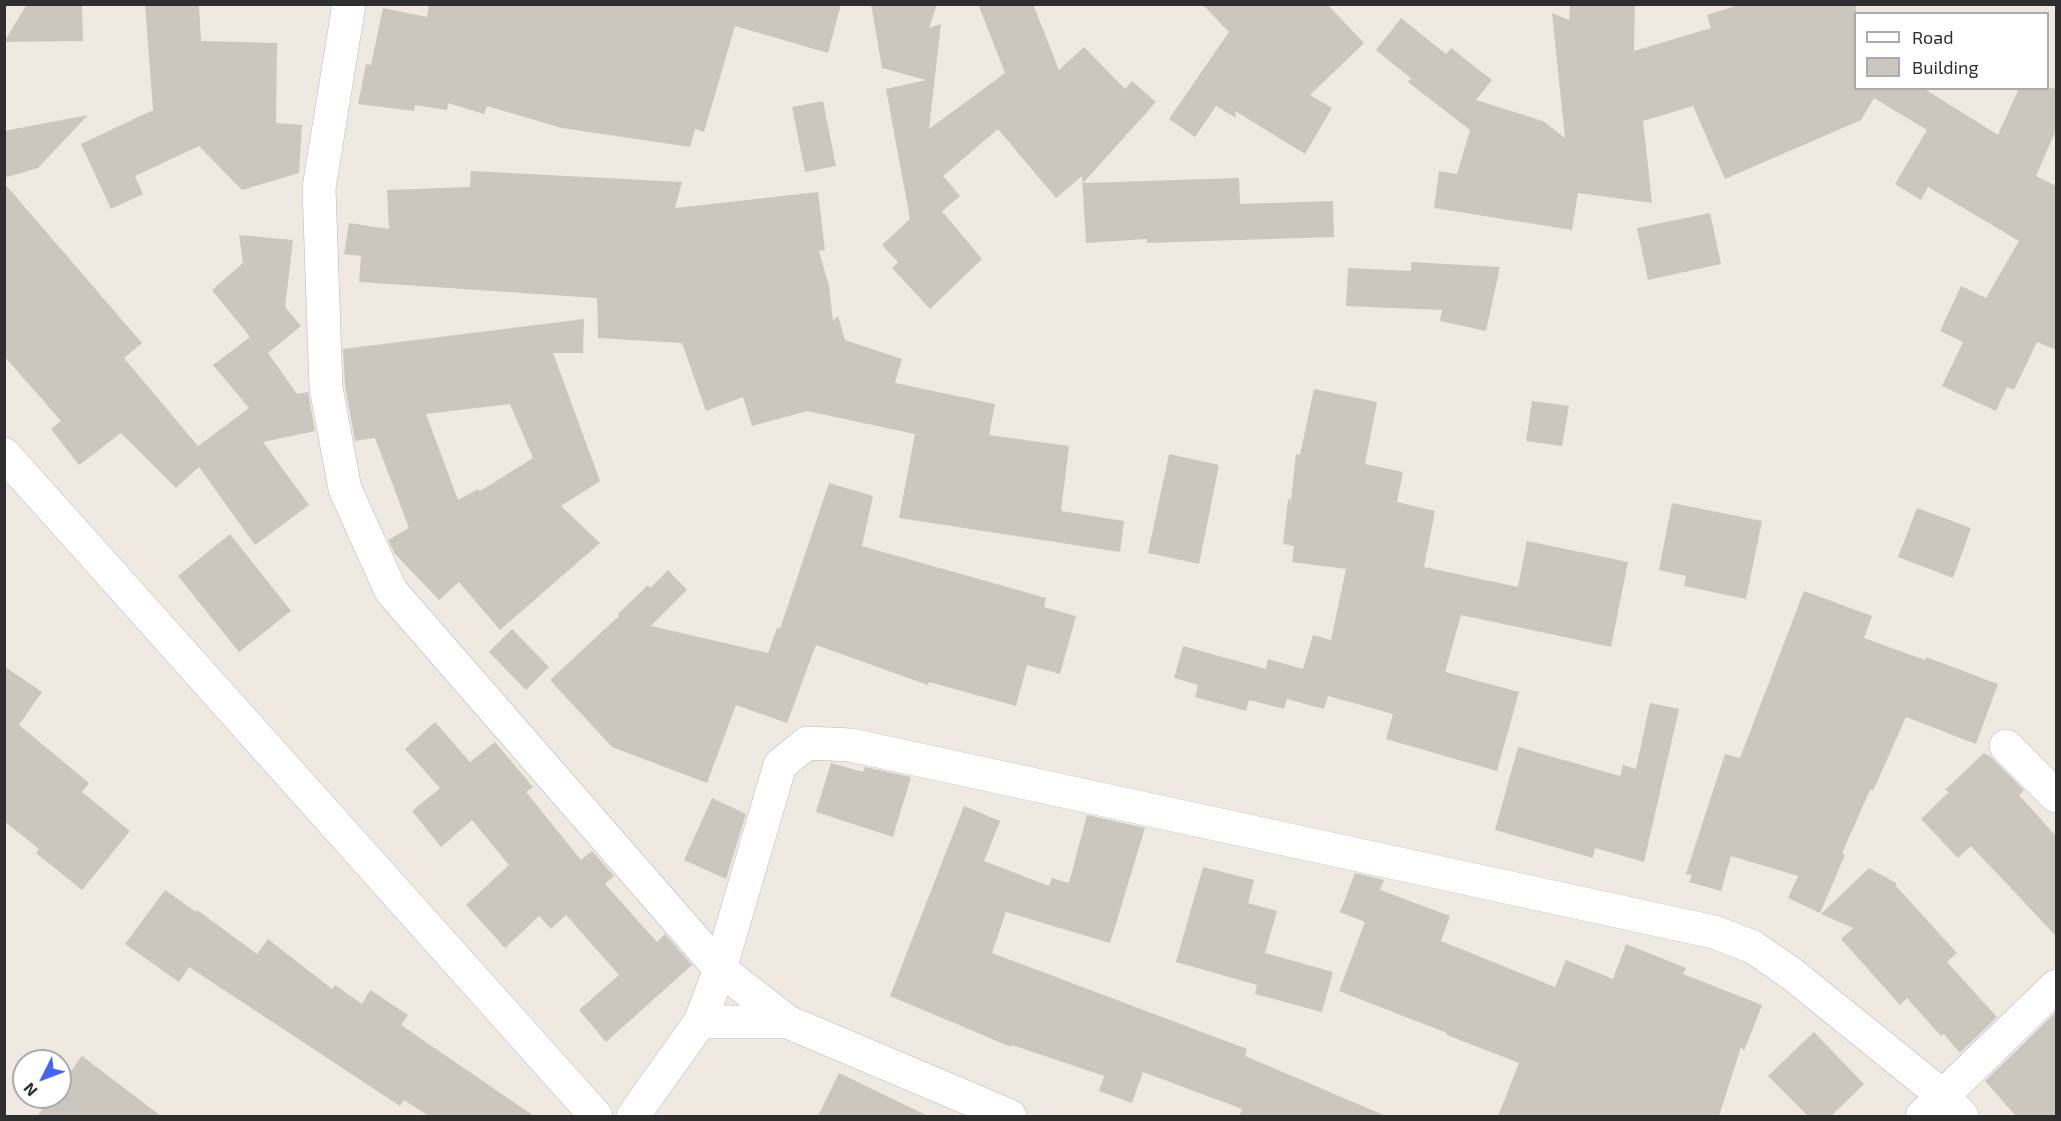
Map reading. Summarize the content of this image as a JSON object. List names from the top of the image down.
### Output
{
  "legend": ["Road", "Building"],
  "north": "bottom left"
}
